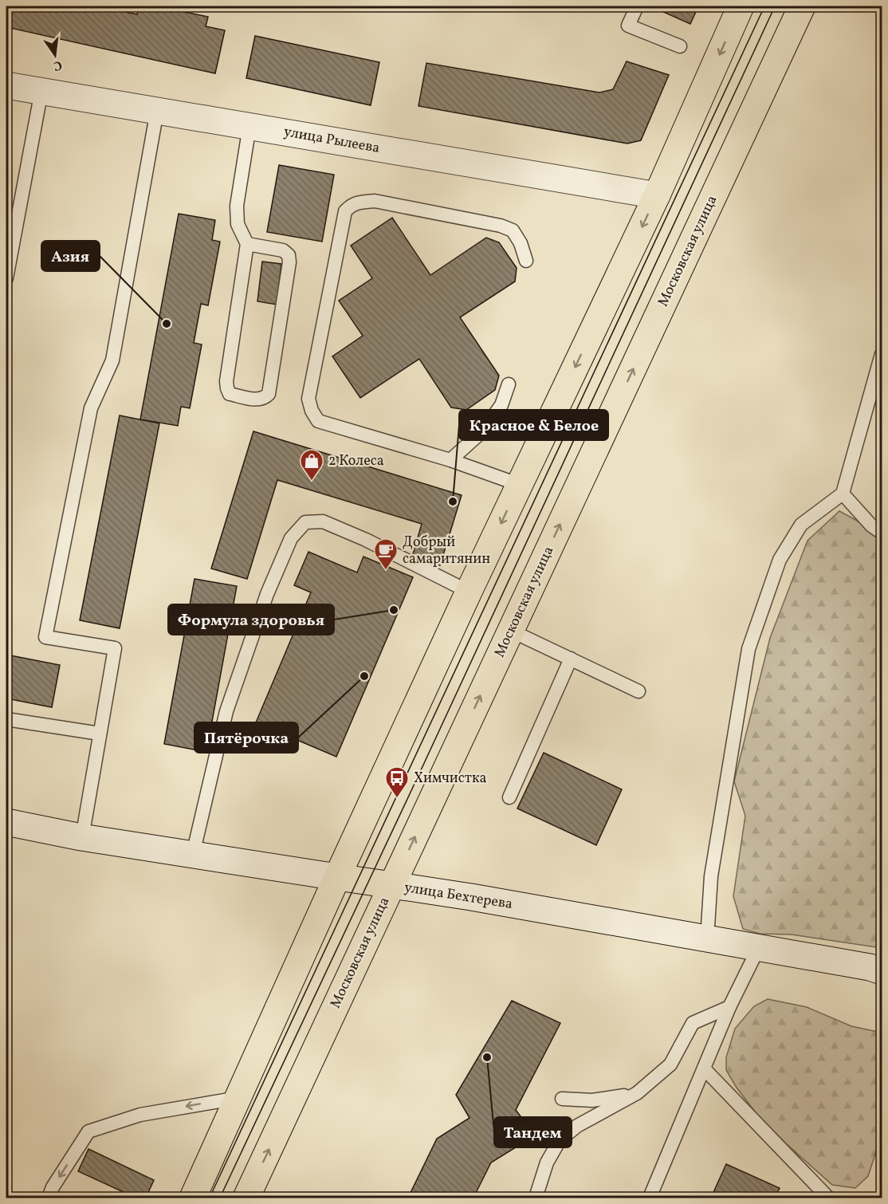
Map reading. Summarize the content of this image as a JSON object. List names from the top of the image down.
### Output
{
  "streets": {
    "main road": ["Московская улица", "улица Бехтерева"],
    "street": ["улица Рылеева"]
  },
  "crossings": [
    ["Московская улица", "улица Бехтерева"]
  ],
  "places": {
    "other": [
      "Азия",
      "Красное & Белое",
      "Формула здоровья",
      "Пятёрочка",
      "Тандем"
    ],
    "shop": ["2 Колеса"],
    "cafe": ["Добрый самаритянин"],
    "bus stop": ["Химчистка"]
  },
  "north": "bottom"
}
